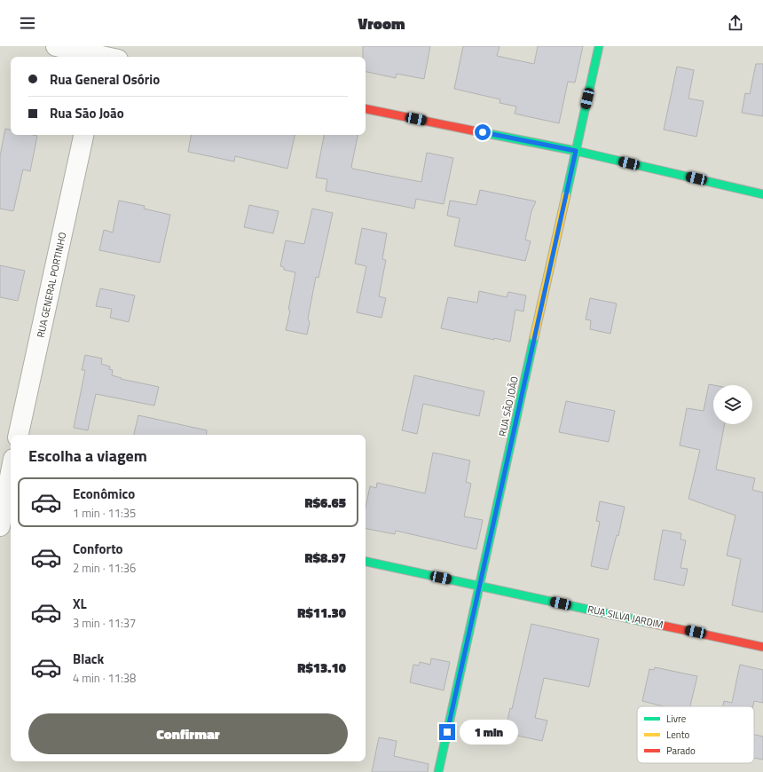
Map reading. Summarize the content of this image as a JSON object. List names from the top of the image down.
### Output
{
  "streets": {
    "street": ["RUA GENERAL PORTINHO", "RUA SÃO JOÃO", "RUA SILVA JARDIM"]
  },
  "crossings": [
    ["RUA SÃO JOÃO", "RUA SILVA JARDIM"]
  ],
  "legend": ["Livre", "Lento", "Parado"],
  "page": {
    "header": "Vroom",
    "banner": ["Rua General Osório", "Rua São João"],
    "heading": "Escolha a viagem",
    "list": [
      {
        "name": "Econômico",
        "note": "1 min · 11:35",
        "value": "R$6.65"
      },
      {
        "name": "Conforto",
        "note": "2 min · 11:36",
        "value": "R$8.97"
      },
      {
        "name": "XL",
        "note": "3 min · 11:37",
        "value": "R$11.30"
      },
      {
        "name": "Black",
        "note": "4 min · 11:38",
        "value": "R$13.10"
      }
    ],
    "buttons": "Confirmar",
    "bubble": "1 min"
  }
}
